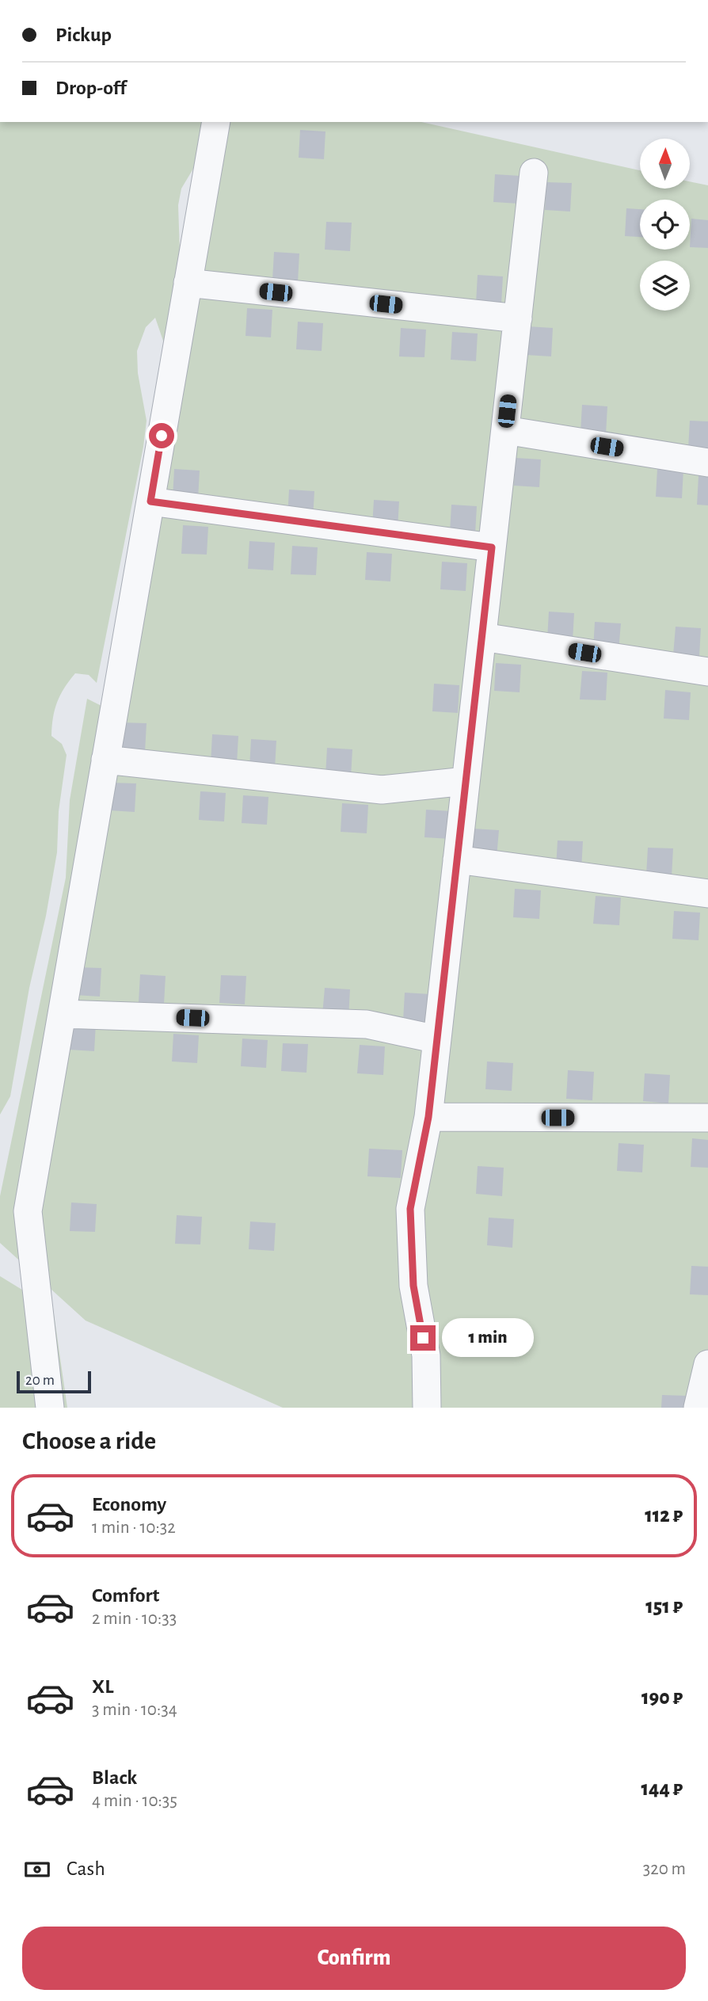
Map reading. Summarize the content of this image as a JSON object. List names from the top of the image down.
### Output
{
  "scale_bar": "20 m",
  "north": "top",
  "page": {
    "banner": ["Pickup", "Drop-off"],
    "bubble": "1 min",
    "scale": "20 m",
    "heading": "Choose a ride",
    "list": [
      {
        "name": "Economy",
        "note": "1 min · 10:32",
        "value": "112 ₽"
      },
      {
        "name": "Comfort",
        "note": "2 min · 10:33",
        "value": "151 ₽"
      },
      {
        "name": "XL",
        "note": "3 min · 10:34",
        "value": "190 ₽"
      },
      {
        "name": "Black",
        "note": "4 min · 10:35",
        "value": "144 ₽"
      }
    ],
    "pay": ["Cash", "320 m"],
    "buttons": "Confirm"
  }
}
